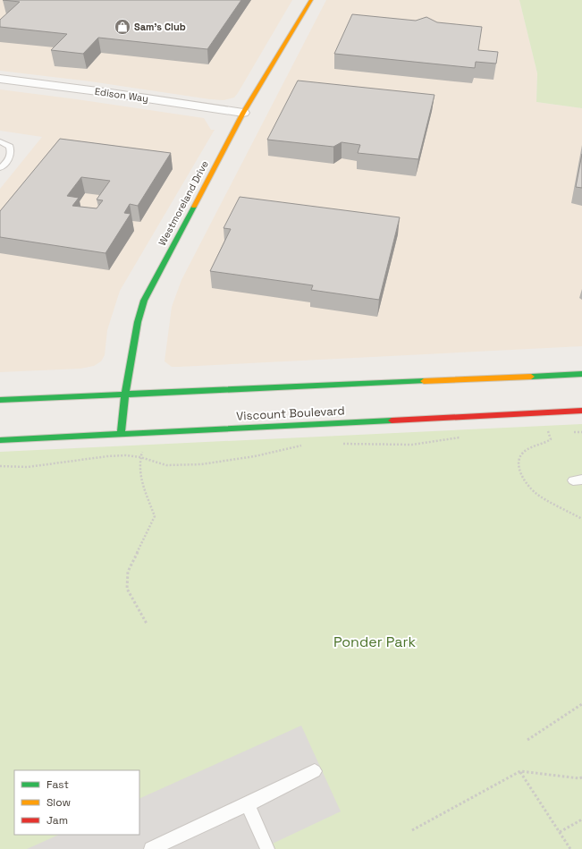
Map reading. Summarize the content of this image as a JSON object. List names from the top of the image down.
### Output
{
  "streets": {
    "main road": ["Westmoreland Drive", "Viscount Boulevard"],
    "street": ["Edison Way"]
  },
  "crossings": [
    ["Edison Way", "Westmoreland Drive"],
    ["Westmoreland Drive", "Viscount Boulevard"]
  ],
  "parks": ["Ponder Park"],
  "places": {
    "shop": ["Sam's Club"]
  },
  "legend": ["Fast", "Slow", "Jam"]
}
